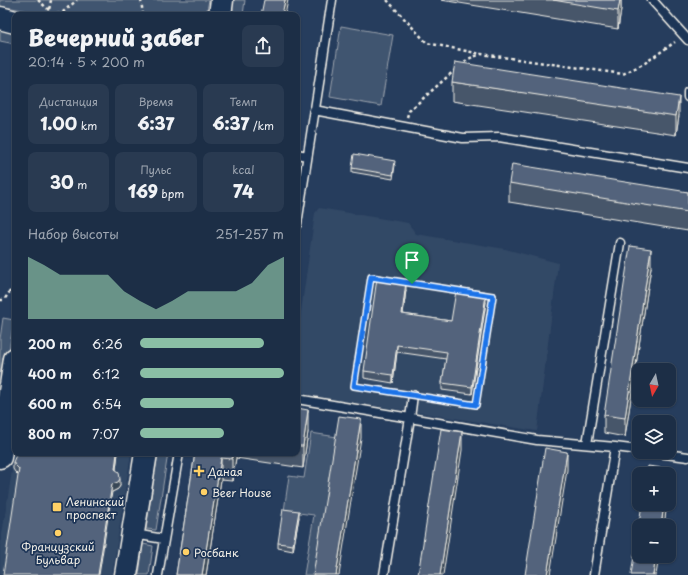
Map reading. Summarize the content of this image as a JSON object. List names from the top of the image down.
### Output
{
  "places": {
    "health": ["Даная"],
    "other": ["Beer House", "Французский Бульвар", "Росбанк"],
    "transit": ["Ленинский проспект"]
  },
  "north": "bottom",
  "page": {
    "heading": ["Вечерний забег", "20:14 · 5 × 200 m"],
    "stats": [
      ["Дистанция", "1.00 km"],
      ["Время", "6:37"],
      ["Темп", "6:37 /km"],
      ["30 m"],
      ["Пульс", "169 bpm"],
      ["kcal", "74"]
    ],
    "chart": ["Набор высоты", "251–257 m"],
    "list": [
      {
        "name": "200 m",
        "note": "6:26"
      },
      {
        "name": "400 m",
        "note": "6:12"
      },
      {
        "name": "600 m",
        "note": "6:54"
      },
      {
        "name": "800 m",
        "note": "7:07"
      }
    ],
    "map_buttons": ["+", "−"]
  }
}
